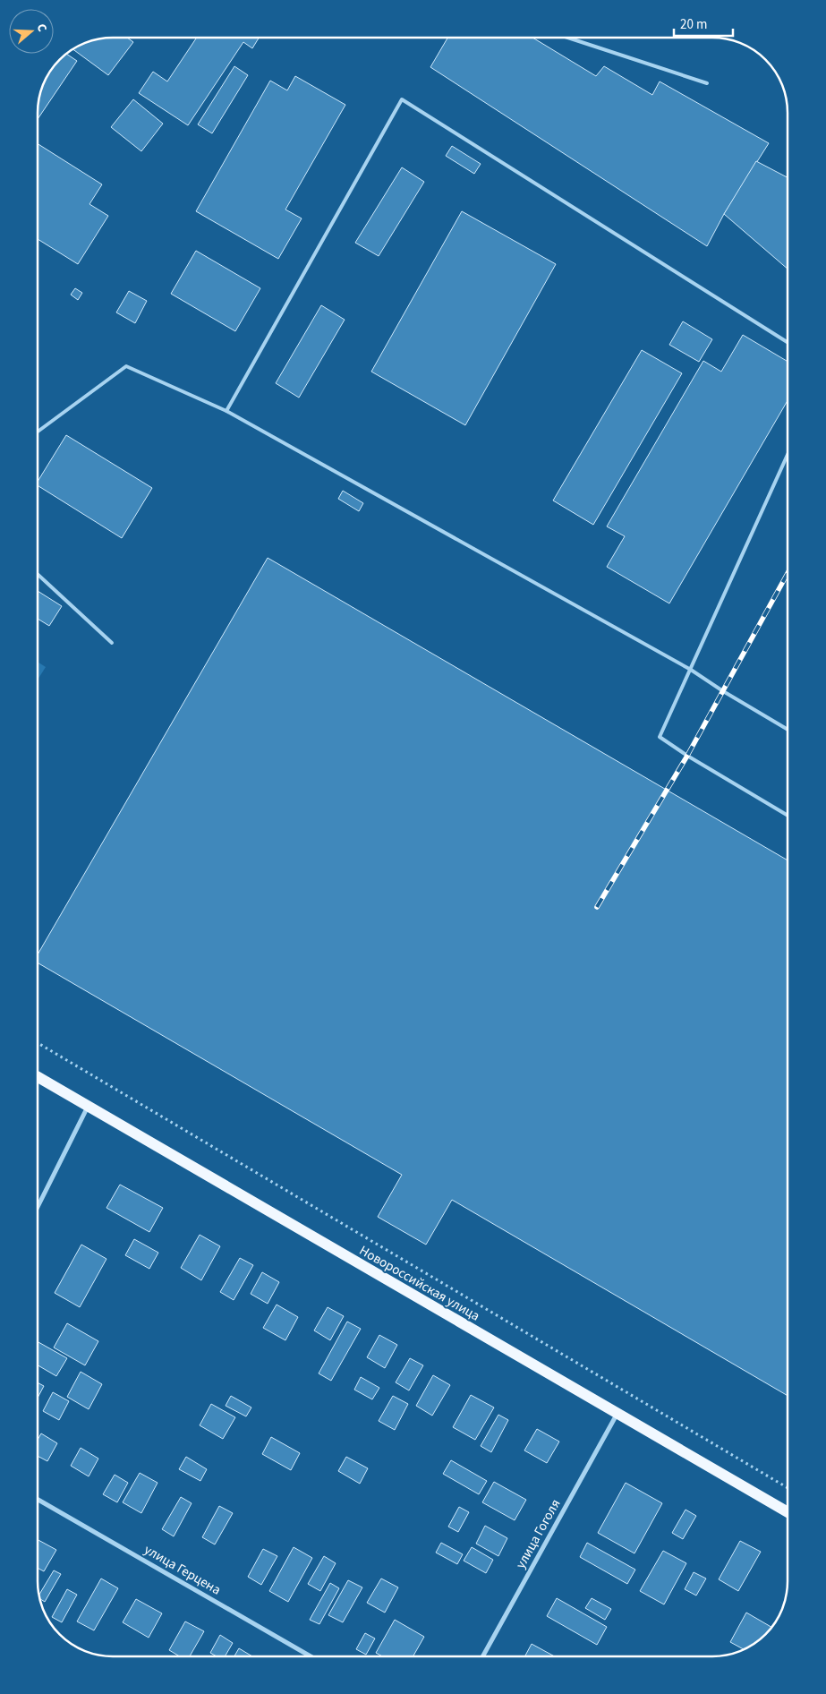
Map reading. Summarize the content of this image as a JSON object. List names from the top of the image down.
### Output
{
  "streets": {
    "main road": ["Новороссийская улица"],
    "street": ["улица Гоголя", "улица Герцена"]
  },
  "crossings": [
    ["Новороссийская улица", "улица Гоголя"]
  ],
  "scale_bar": "20 m",
  "north": "right"
}
